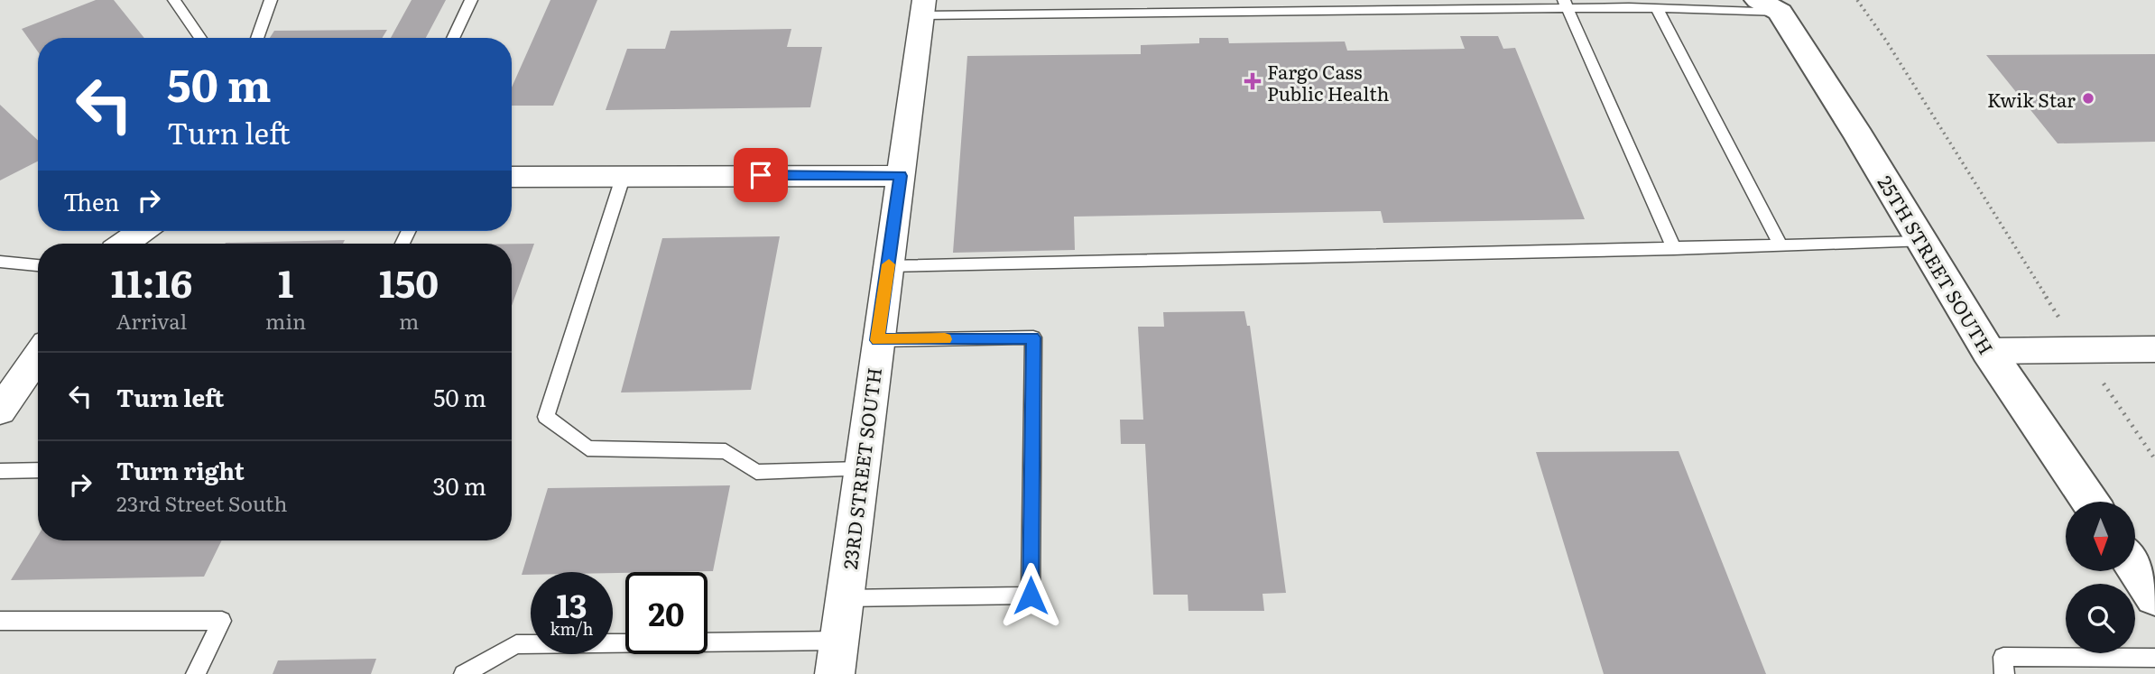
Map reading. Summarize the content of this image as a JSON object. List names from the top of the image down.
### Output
{
  "streets": {
    "main road": ["25TH STREET SOUTH"],
    "street": ["23RD STREET SOUTH"]
  },
  "places": {
    "health": ["Fargo Cass Public Health"],
    "other": ["Kwik Star"]
  },
  "north": "bottom",
  "page": {
    "turn": ["50 m", "Turn left"],
    "then": "Then",
    "eta": [
      "11:16",
      "Arrival",
      "1",
      "min",
      "150",
      "m"
    ],
    "list": [
      {
        "name": "Turn left",
        "value": "50 m"
      },
      {
        "name": "Turn right",
        "note": "23rd Street South",
        "value": "30 m"
      }
    ],
    "speed": "13 km/h",
    "limit": "20"
  }
}
